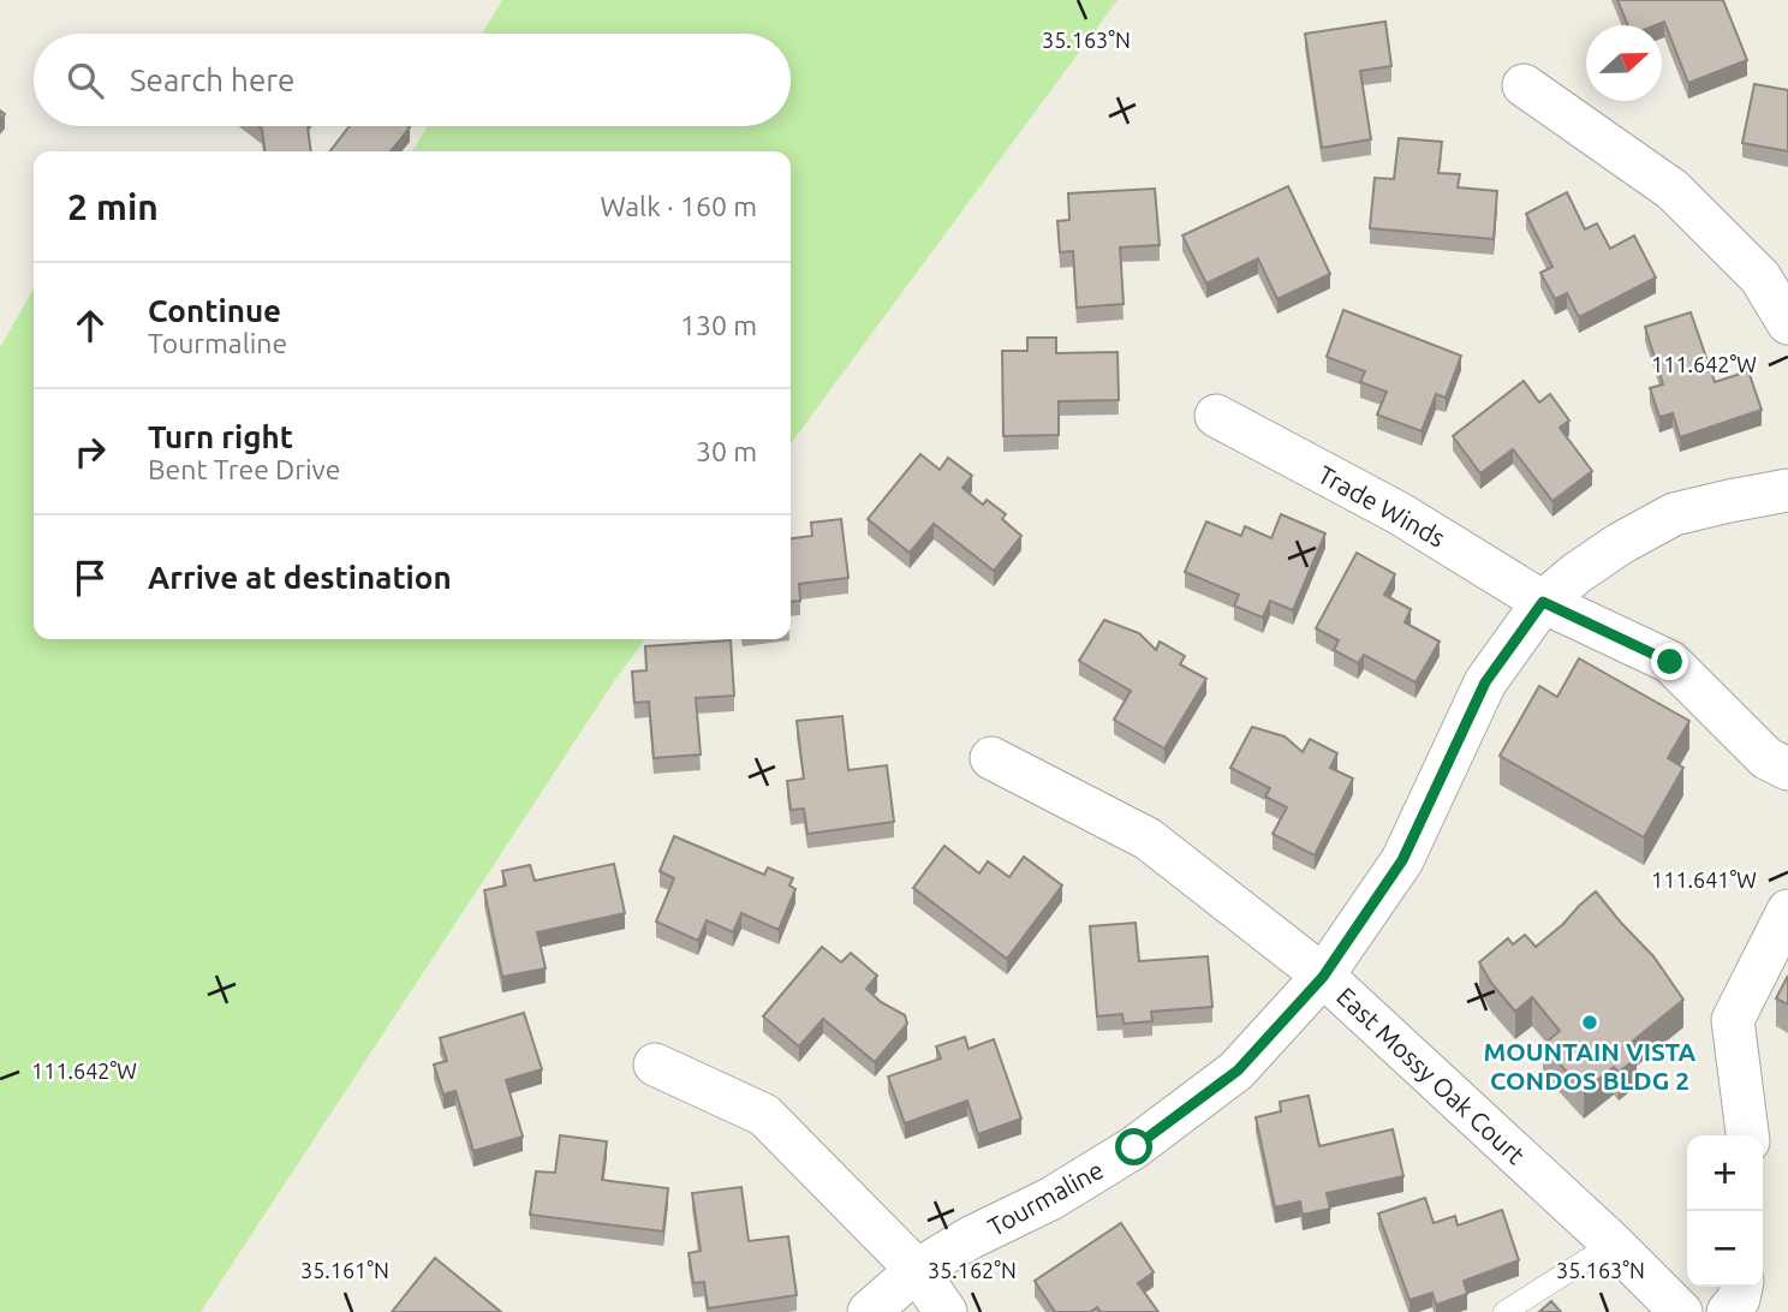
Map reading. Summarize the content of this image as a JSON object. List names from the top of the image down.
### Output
{
  "streets": {
    "street": ["Trade Winds", "East Mossy Oak Court", "Tourmaline"]
  },
  "crossings": [
    ["Trade Winds", "Tourmaline"],
    ["East Mossy Oak Court", "Tourmaline"]
  ],
  "places": ["MOUNTAIN VISTA CONDOS BLDG 2"],
  "north": "right",
  "page": {
    "search": "Search here",
    "heading": ["2 min", "Walk · 160 m"],
    "list": [
      ["Continue", "Tourmaline", "130 m"],
      ["Turn right", "Bent Tree Drive", "30 m"],
      "Arrive at destination"
    ],
    "map_buttons": ["+", "−"]
  },
  "coordinates": [
    "35.163°N",
    "111.642°W",
    "111.641°W",
    "35.161°N",
    "35.162°N"
  ]
}
